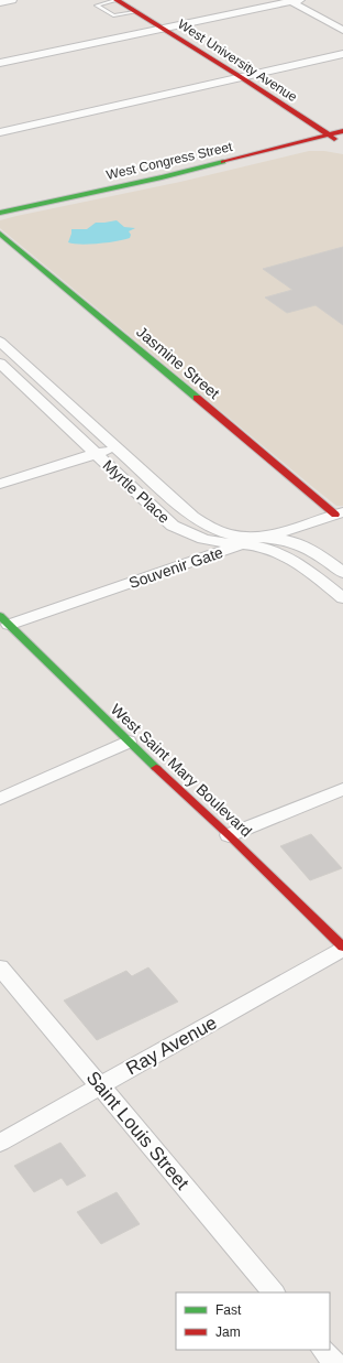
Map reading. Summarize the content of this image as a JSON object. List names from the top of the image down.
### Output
{
  "streets": {
    "street": [
      "West University Avenue",
      "West Congress Street",
      "Jasmine Street",
      "Myrtle Place",
      "Souvenir Gate",
      "West Saint Mary Boulevard",
      "Ray Avenue",
      "Saint Louis Street"
    ]
  },
  "crossings": [
    ["West University Avenue", "West Congress Street"],
    ["Jasmine Street", "Souvenir Gate"],
    ["Myrtle Place", "Souvenir Gate"],
    ["Souvenir Gate", "West Saint Mary Boulevard"],
    ["West Saint Mary Boulevard", "Ray Avenue"],
    ["Ray Avenue", "Saint Louis Street"]
  ],
  "legend": ["Fast", "Jam"]
}
